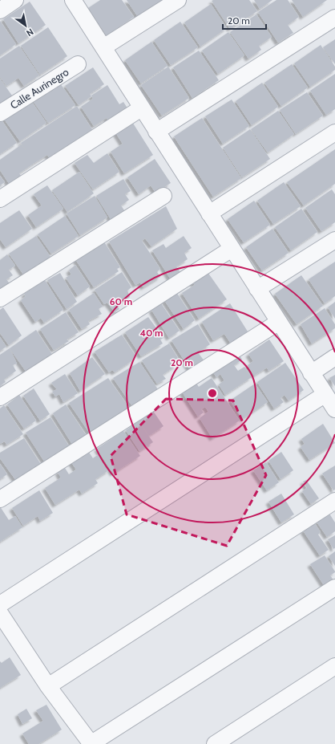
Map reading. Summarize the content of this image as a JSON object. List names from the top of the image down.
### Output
{
  "streets": {
    "street": ["Calle Aurinegro"]
  },
  "scale_bar": "20 m",
  "north": "bottom right",
  "rings": ["60 m", "40 m", "20 m"]
}
